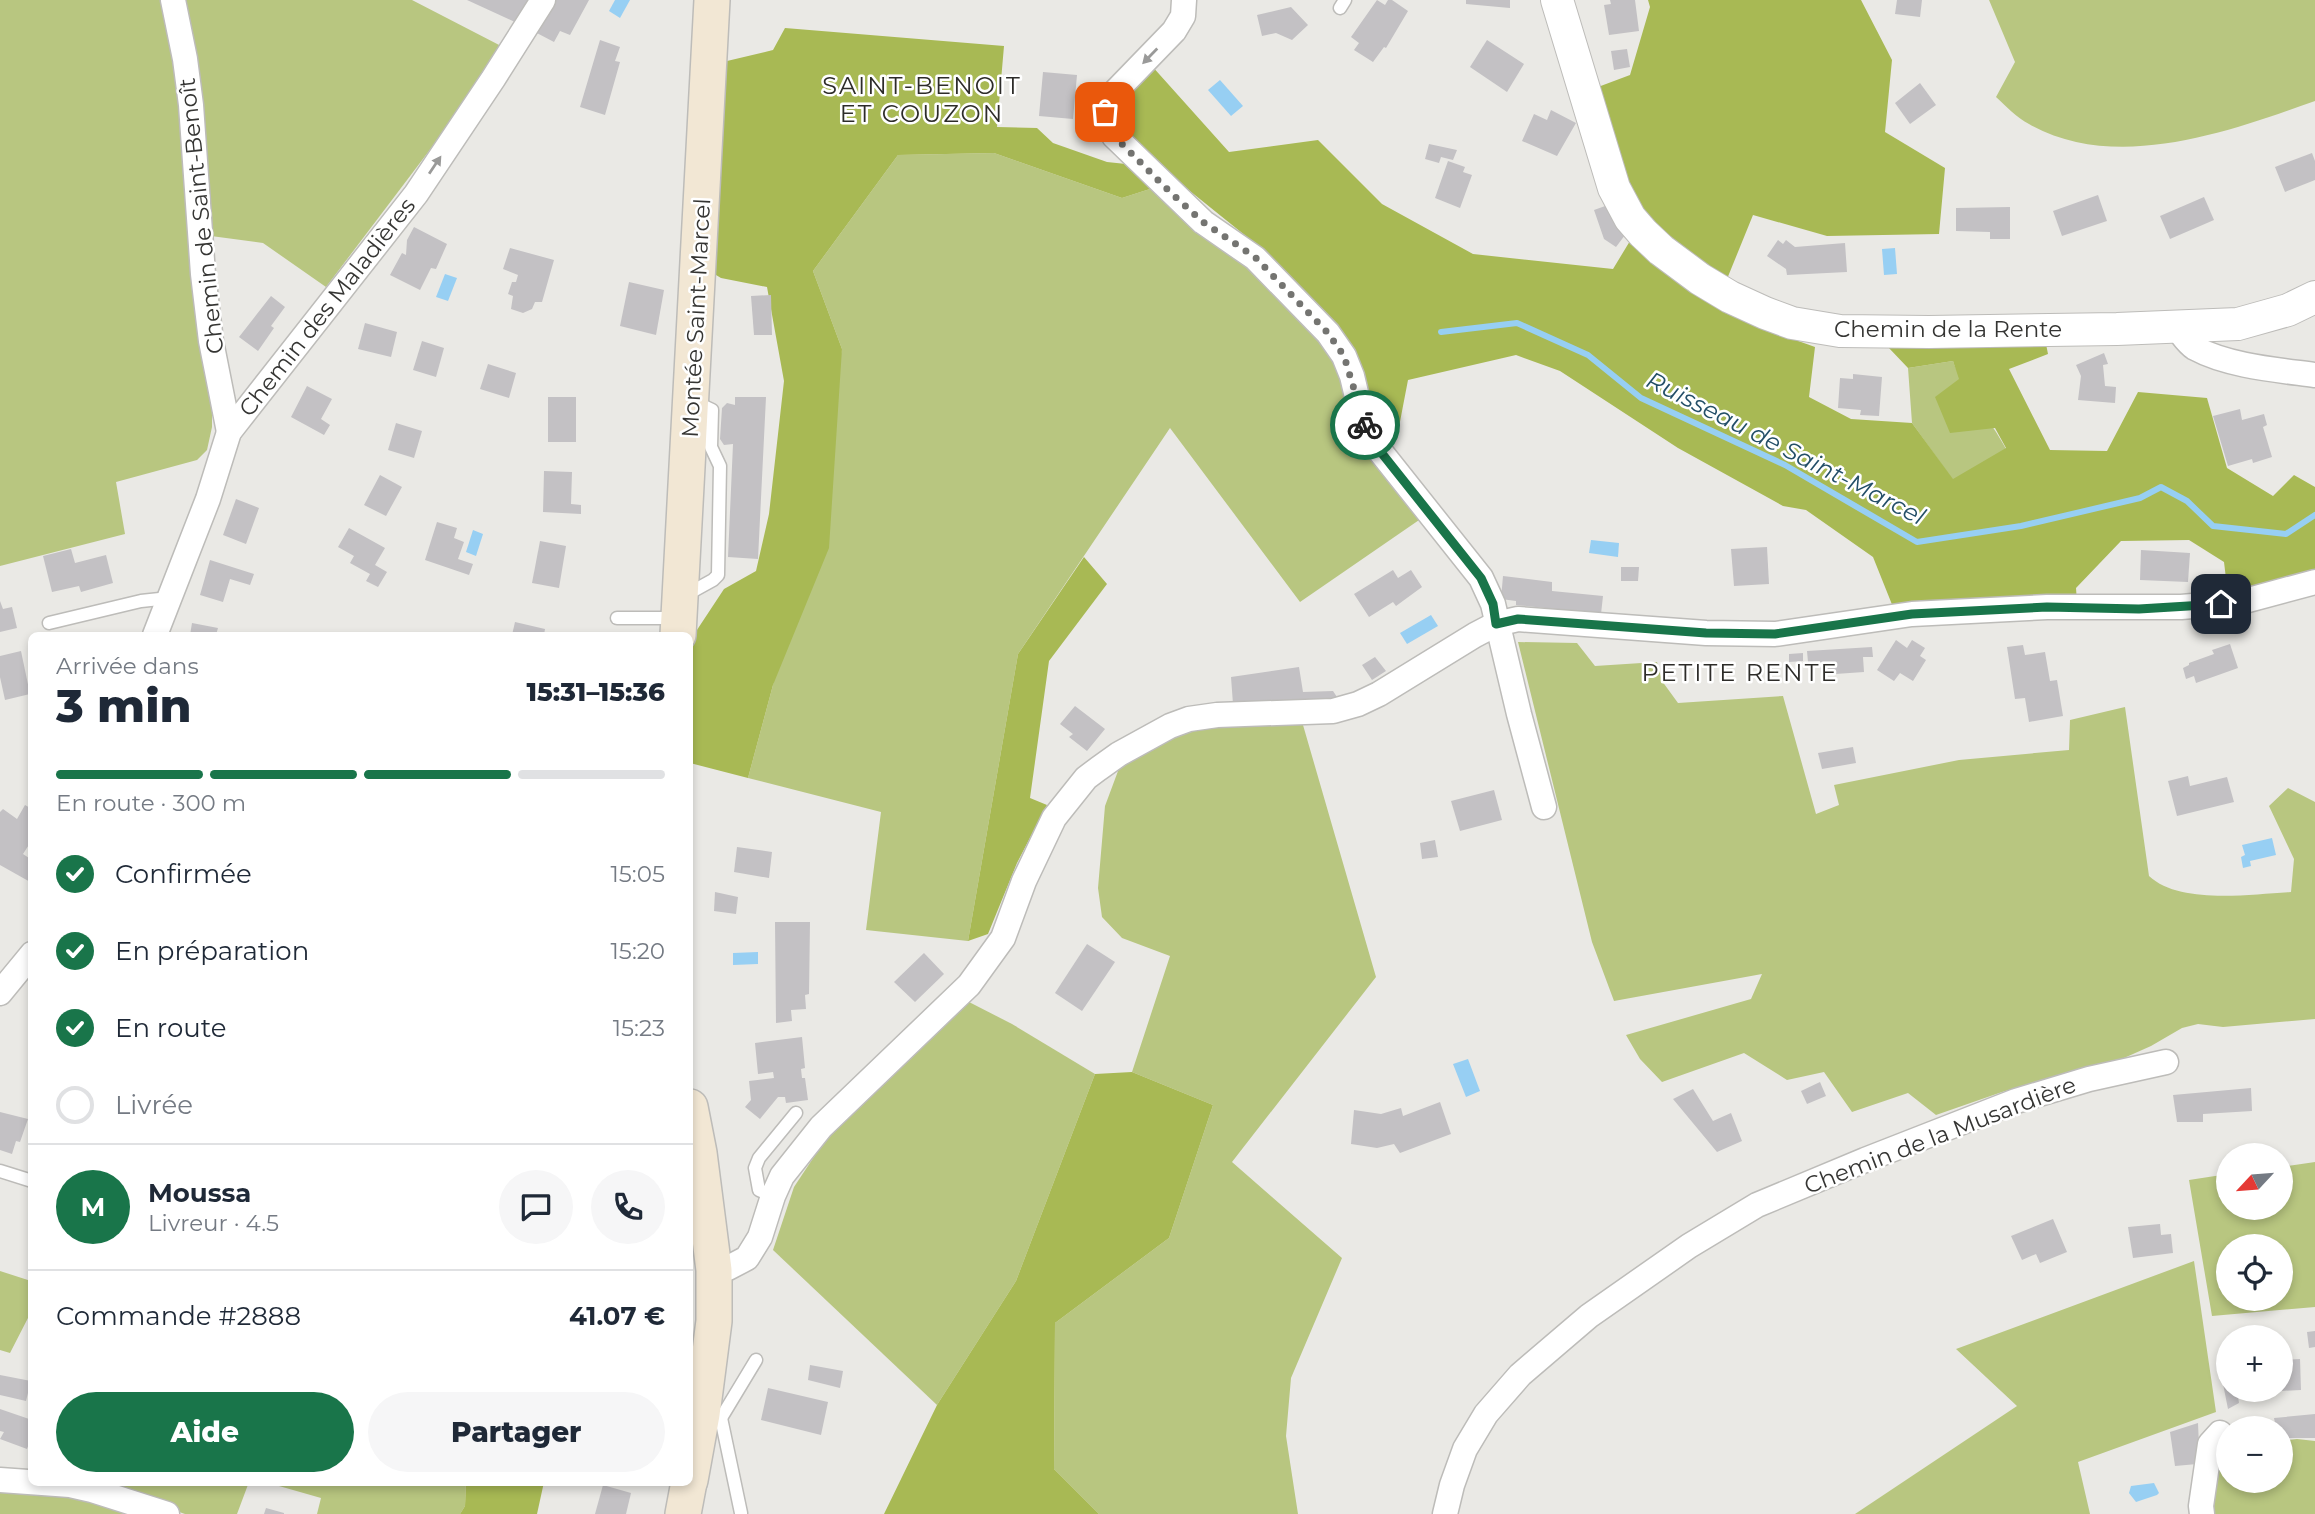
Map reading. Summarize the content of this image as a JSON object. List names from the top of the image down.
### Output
{
  "streets": {
    "main road": ["Montée Saint-Marcel"],
    "street": [
      "Chemin de Saint-Benoît",
      "Chemin des Maladières",
      "Chemin de la Rente",
      "Chemin de la Musardière"
    ]
  },
  "crossings": [
    ["Chemin de Saint-Benoît", "Chemin des Maladières"]
  ],
  "one_way": ["Chemin des Maladières"],
  "districts": ["SAINT-BENOIT ET COUZON", "PETITE RENTE"],
  "water": ["Ruisseau de Saint-Marcel"],
  "north": "bottom left",
  "page": {
    "heading": ["3 min", "Arrivée dans", "15:31–15:36"],
    "panel": [
      "Moussa",
      "Livreur · 4.5",
      "Commande #2888",
      "41.07 €"
    ],
    "bar": "En route · 300 m",
    "list": [
      ["Confirmée", "15:05"],
      ["En préparation", "15:20"],
      ["En route", "15:23"],
      "Livrée"
    ],
    "map_buttons": ["+", "−"],
    "round": "M",
    "buttons": ["Aide", "Partager"]
  }
}
